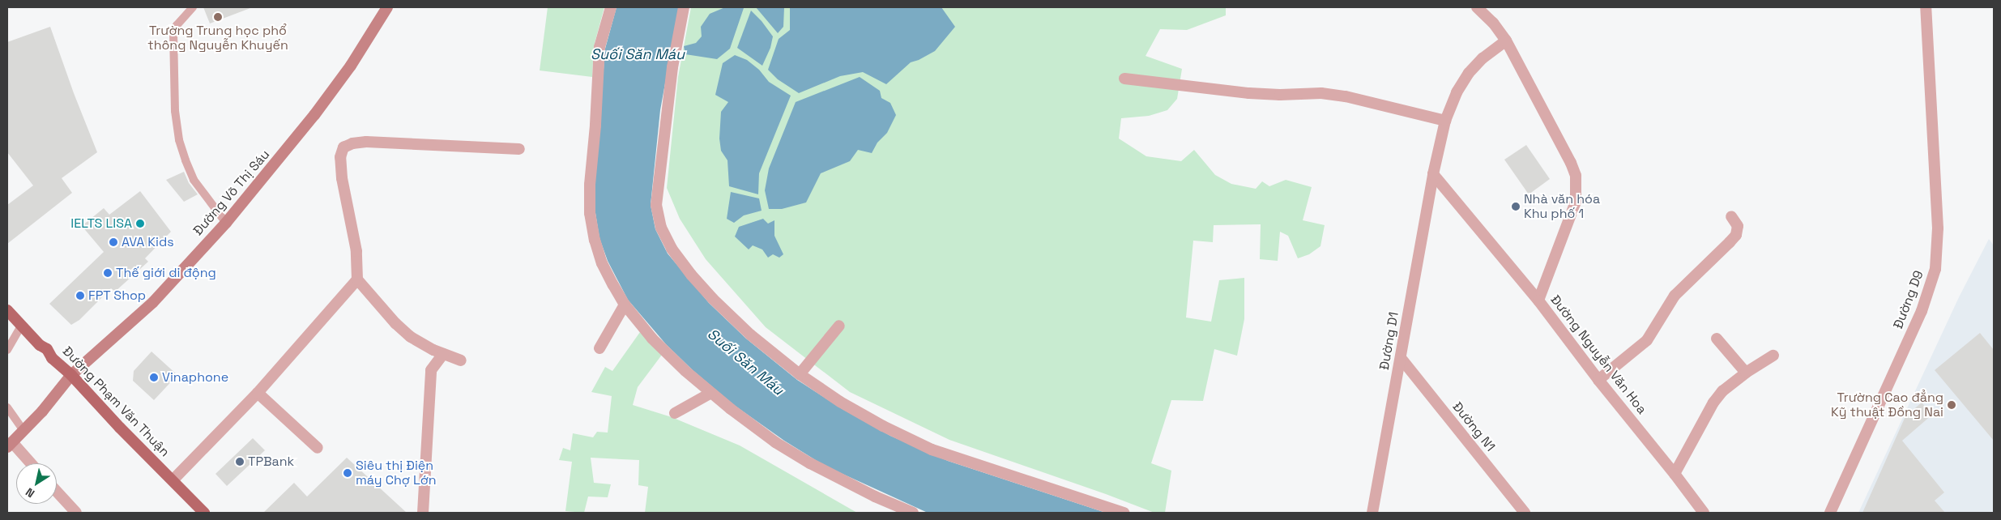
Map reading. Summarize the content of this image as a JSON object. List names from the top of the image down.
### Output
{
  "streets": {
    "main road": ["Đường Võ Thị Sáu", "Đường Phạm Văn Thuận"],
    "street": [
      "Đường D9",
      "Đường D1",
      "Đường Nguyễn Văn Hoa",
      "Đường N1"
    ]
  },
  "crossings": [
    ["Đường Võ Thị Sáu", "Đường Phạm Văn Thuận"],
    ["Đường D1", "Đường Nguyễn Văn Hoa"],
    ["Đường D1", "Đường N1"]
  ],
  "water": ["Suối Săn Máu"],
  "places": [
    "Trường Trung học phổ thông Nguyễn Khuyến",
    "Nhà văn hóa Khu phố 1",
    "IELTS LISA",
    "AVA Kids",
    "Thế giới di động",
    "FPT Shop",
    "Vinaphone",
    "Trường Cao đẳng Kỹ thuật Đồng Nai",
    "TPBank",
    "Siêu thị Điện máy Chợ Lớn"
  ],
  "north": "bottom left"
}
